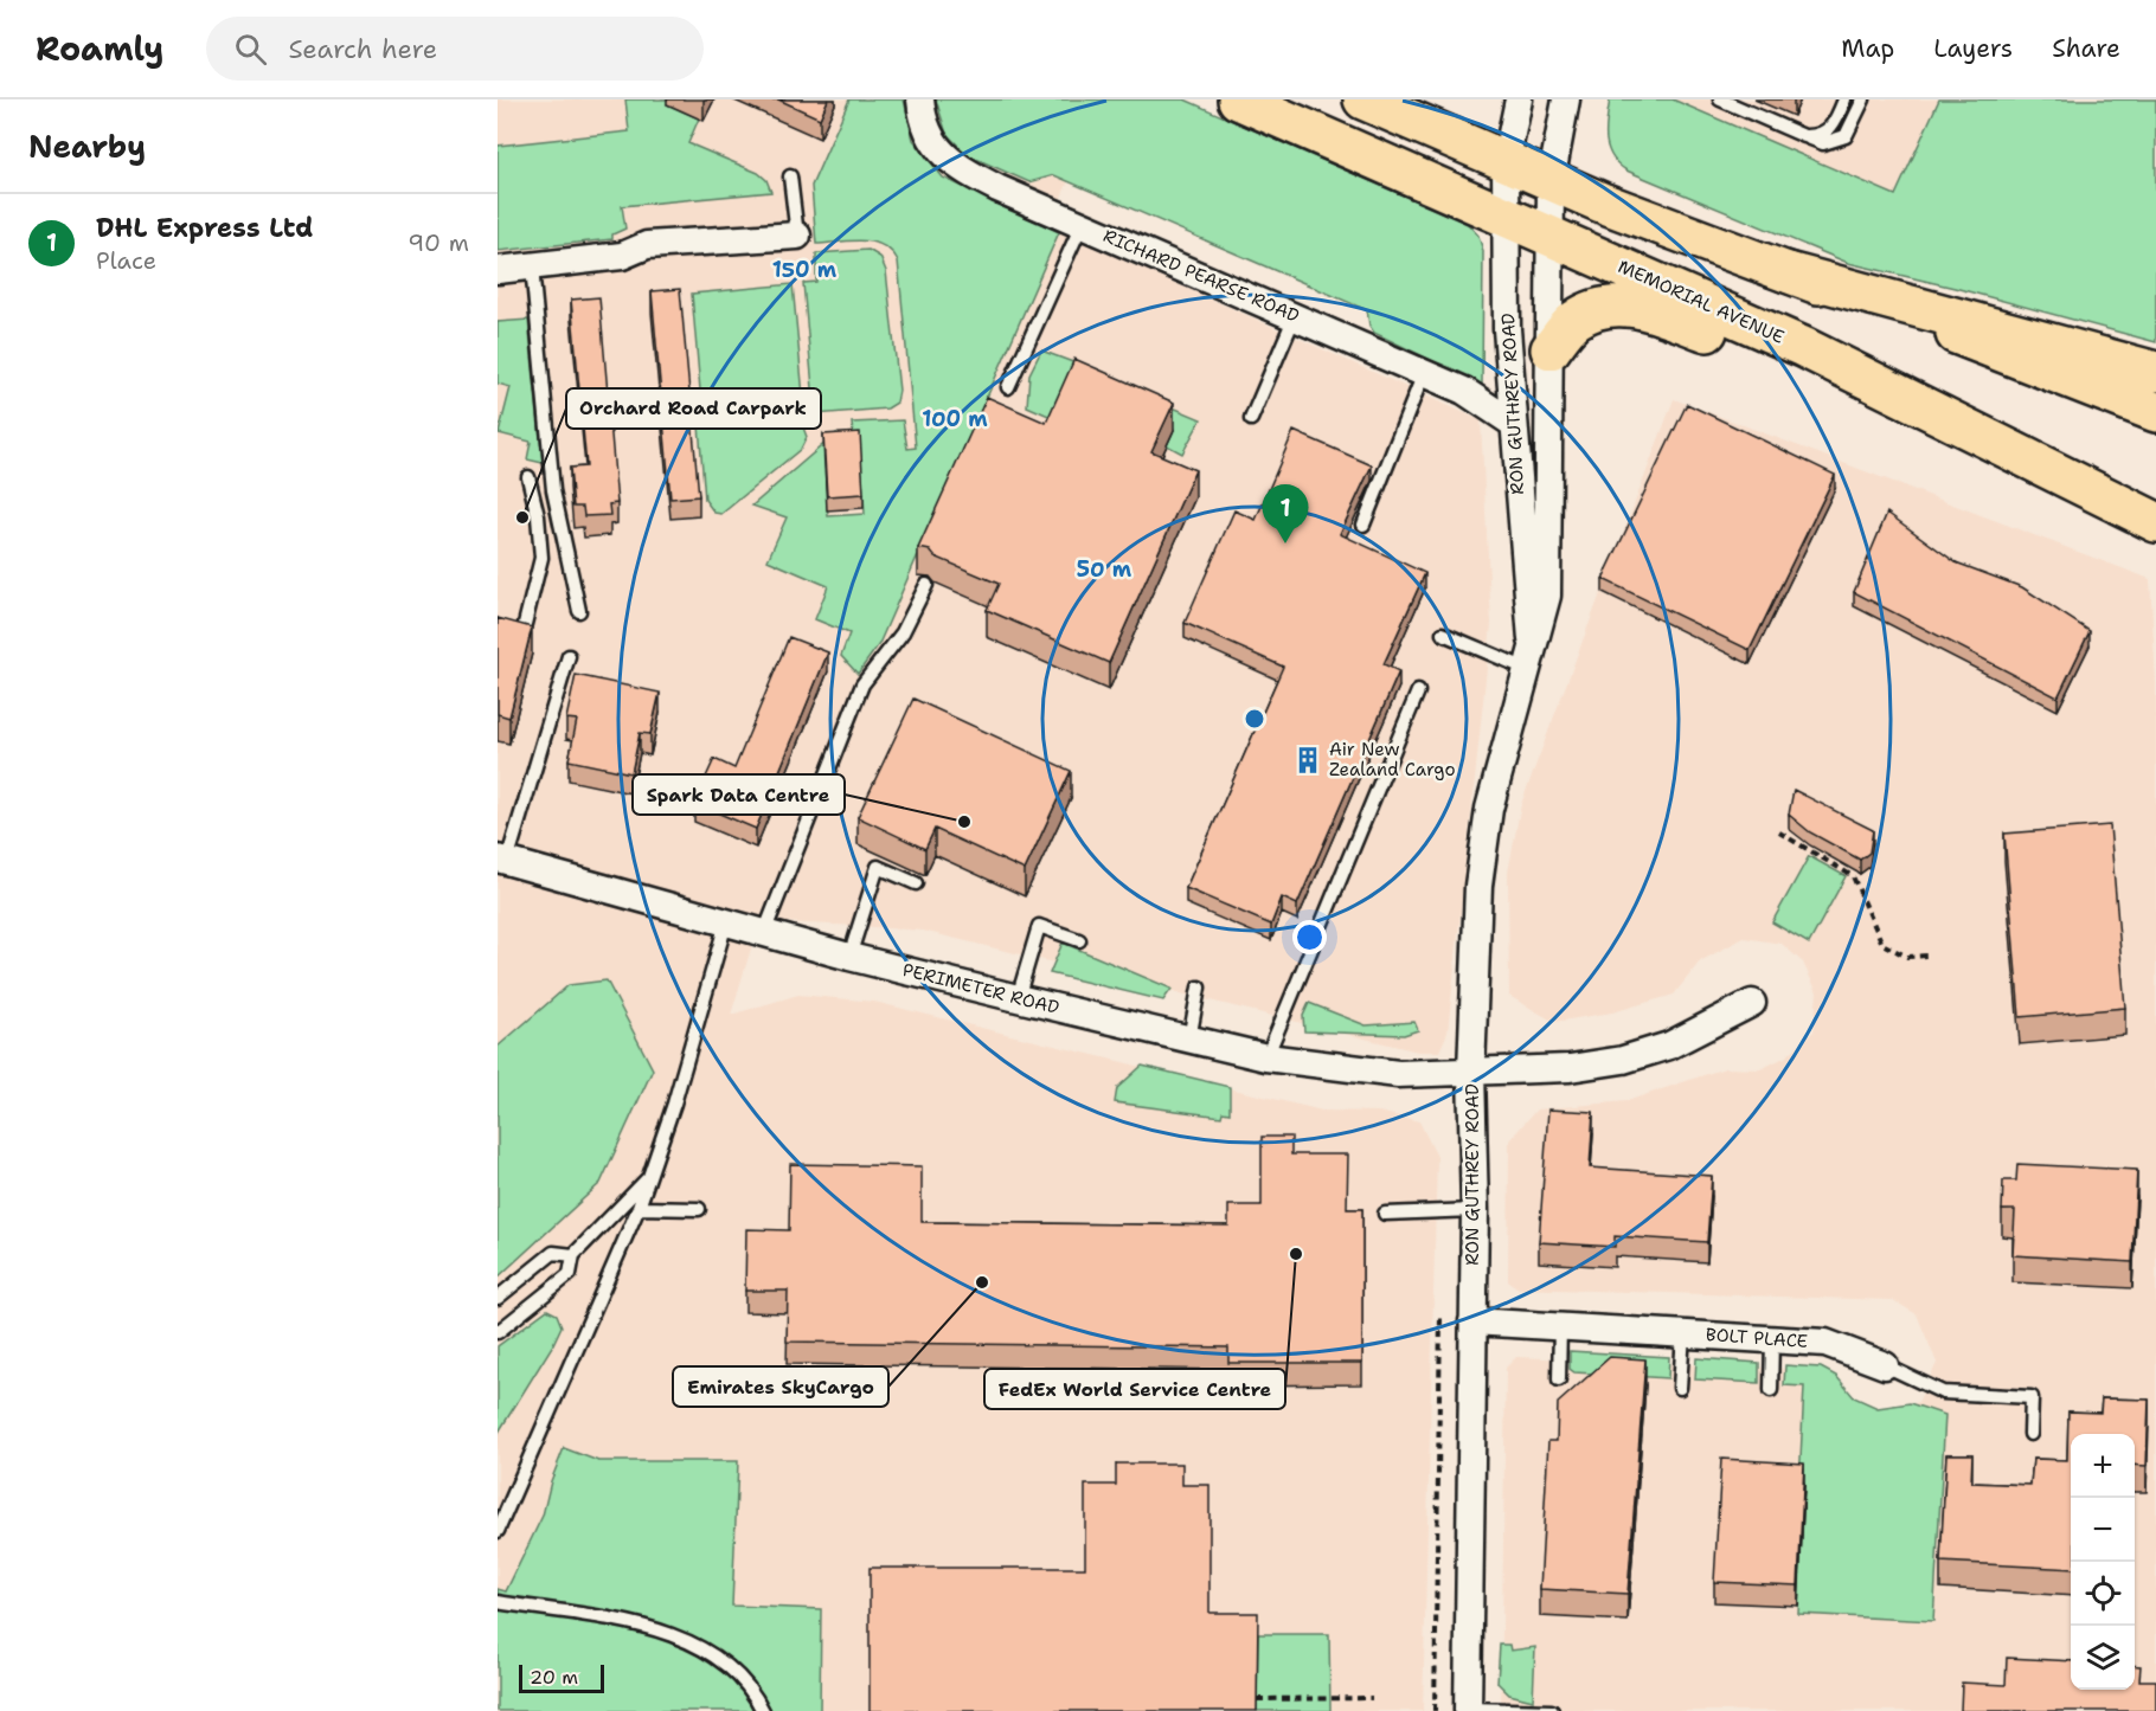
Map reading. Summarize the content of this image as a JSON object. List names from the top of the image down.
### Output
{
  "streets": {
    "main road": ["MEMORIAL AVENUE"],
    "street": [
      "RICHARD PEARSE ROAD",
      "RON GUTHREY ROAD",
      "PERIMETER ROAD",
      "BOLT PLACE"
    ]
  },
  "crossings": [
    ["RICHARD PEARSE ROAD", "RON GUTHREY ROAD"],
    ["MEMORIAL AVENUE", "RON GUTHREY ROAD"],
    ["RON GUTHREY ROAD", "PERIMETER ROAD"],
    ["RON GUTHREY ROAD", "BOLT PLACE"]
  ],
  "places": {
    "other": [
      "Orchard Road Carpark",
      "Spark Data Centre",
      "FedEx World Service Centre",
      "Emirates SkyCargo"
    ],
    "building": ["Air New Zealand Cargo"]
  },
  "scale_bar": "20 m",
  "page": {
    "header": "Roamly",
    "search": "Search here",
    "nav": ["Map", "Layers", "Share"],
    "heading": "Nearby",
    "list": [
      {
        "mark": "1",
        "name": "DHL Express Ltd",
        "note": "Place",
        "value": "90 m"
      }
    ],
    "pins": "1",
    "map_buttons": ["+", "−"],
    "scale": "20 m"
  },
  "rings": ["150 m", "100 m", "50 m"]
}
